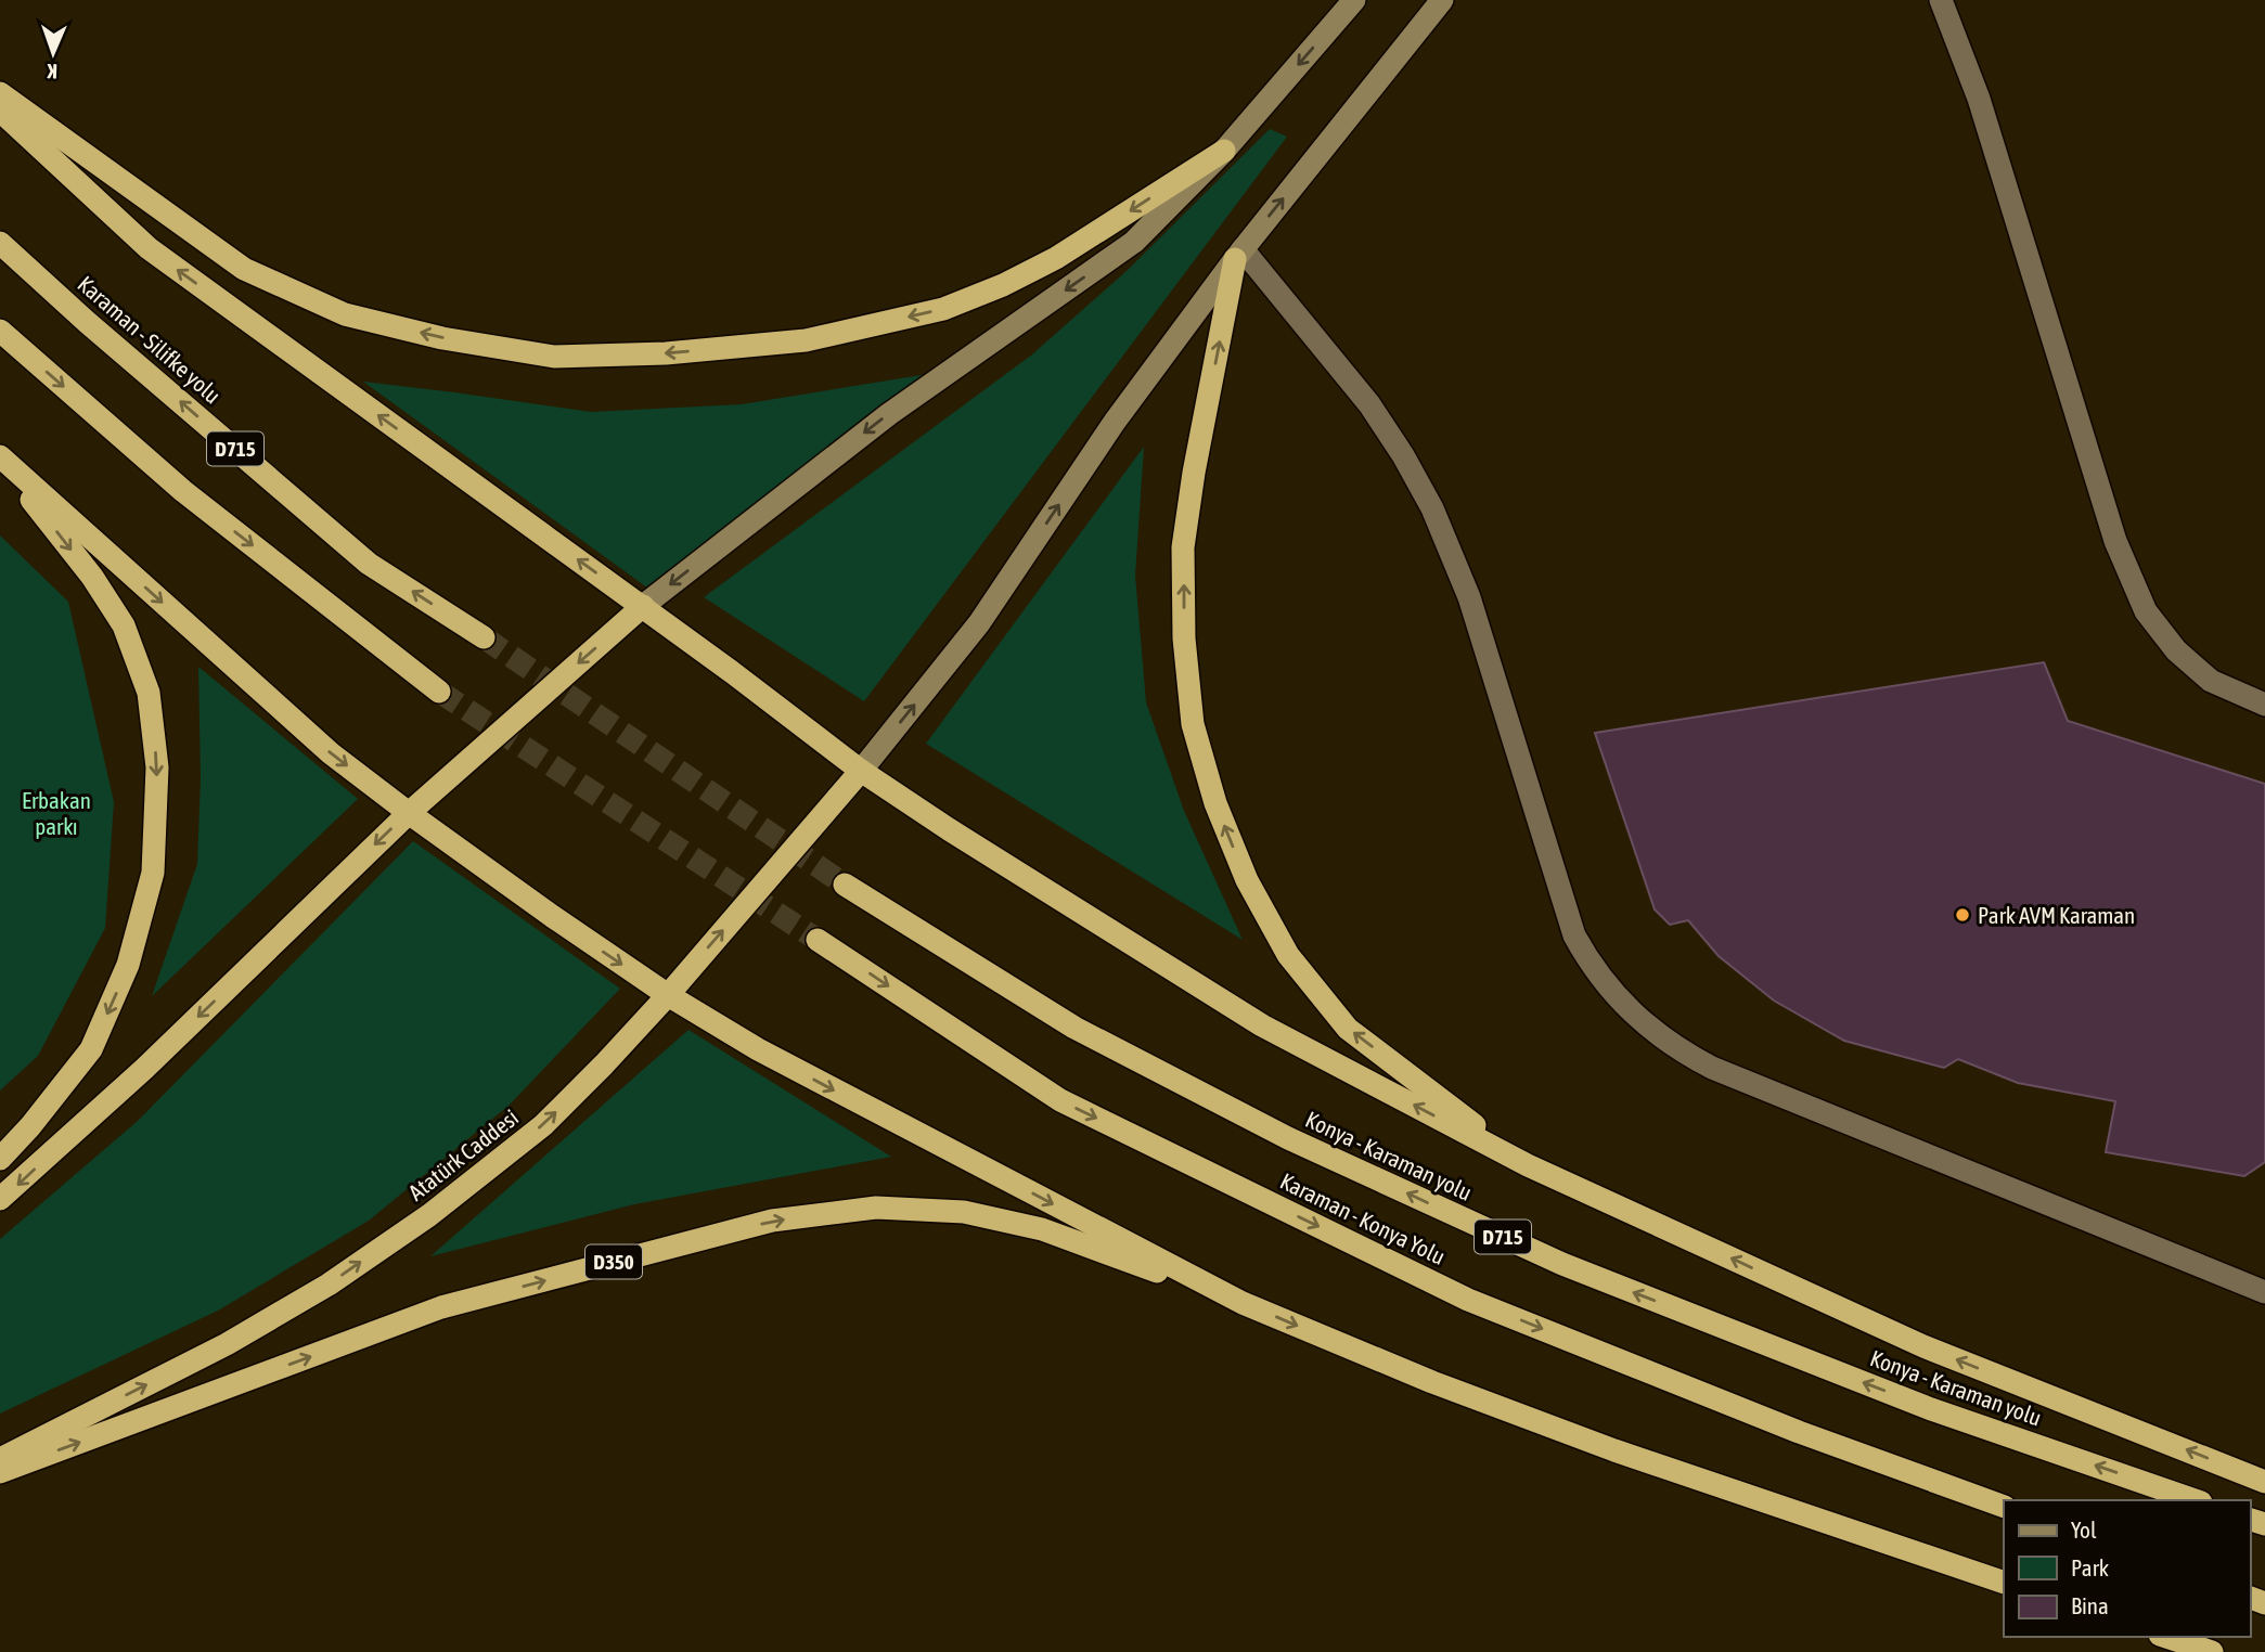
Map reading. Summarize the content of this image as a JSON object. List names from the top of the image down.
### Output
{
  "streets": {
    "highway": [
      "Karaman - Silifke yolu",
      "D715",
      "Atatürk Caddesi",
      "Konya - Karaman yolu",
      "Karaman - Konya Yolu",
      "D350"
    ]
  },
  "one_way": ["Atatürk Caddesi"],
  "parks": ["Erbakan parkı"],
  "places": ["Park AVM Karaman"],
  "legend": ["Yol", "Park", "Bina"],
  "north": "bottom"
}
